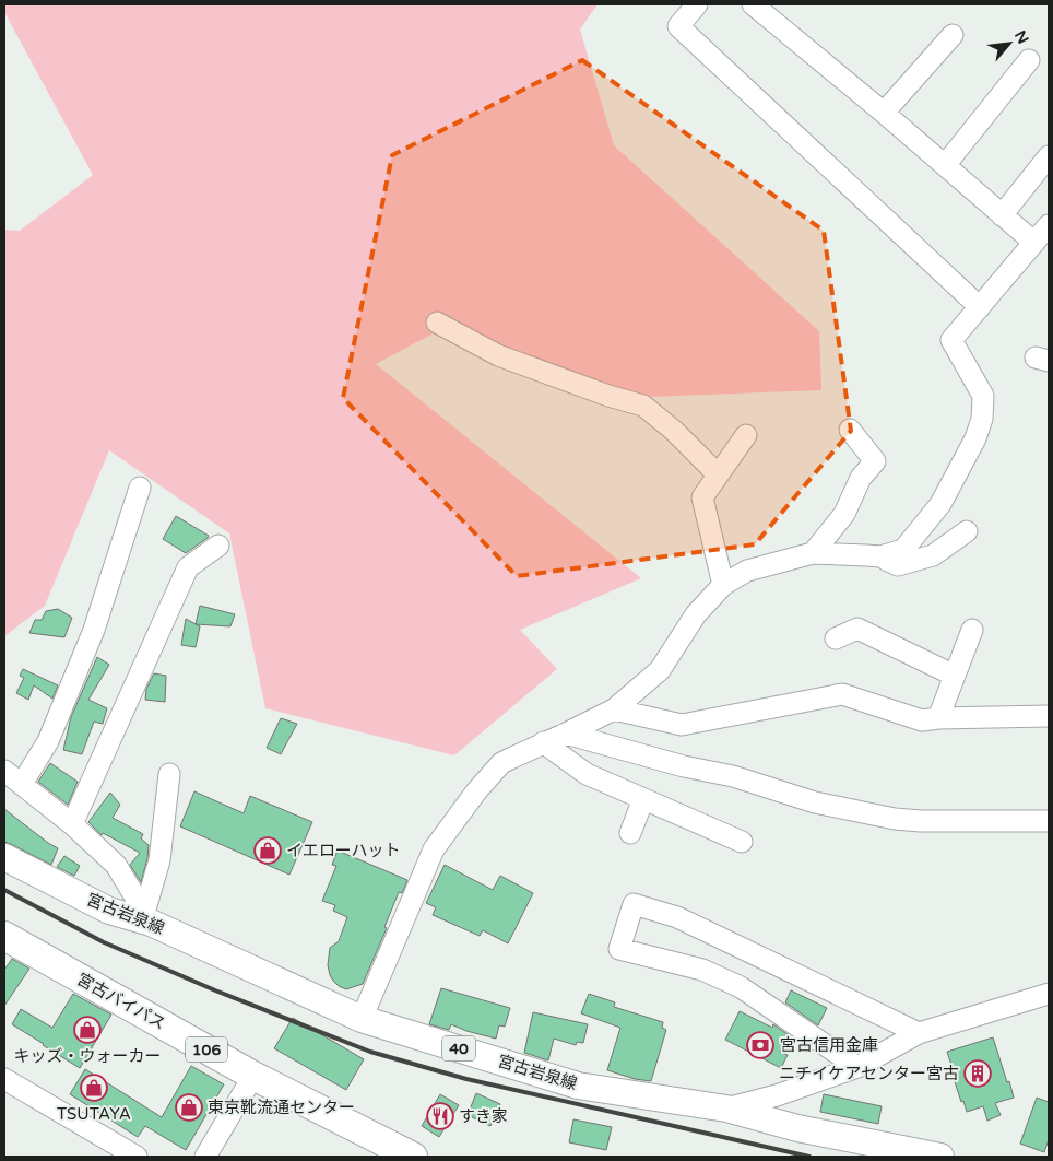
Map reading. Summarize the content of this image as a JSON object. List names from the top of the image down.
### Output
{
  "streets": {
    "highway": ["宮古バイパス", "106"],
    "main road": ["宮古岩泉線", "40"]
  },
  "places": {
    "shop": [
      "イエローハット",
      "キッズ・ウォーカー",
      "TSUTAYA",
      "東京靴流通センター"
    ],
    "bank": ["宮古信用金庫"],
    "building": ["ニチイケアセンター宮古"],
    "restaurant": ["すき家"]
  },
  "north": "top right"
}
